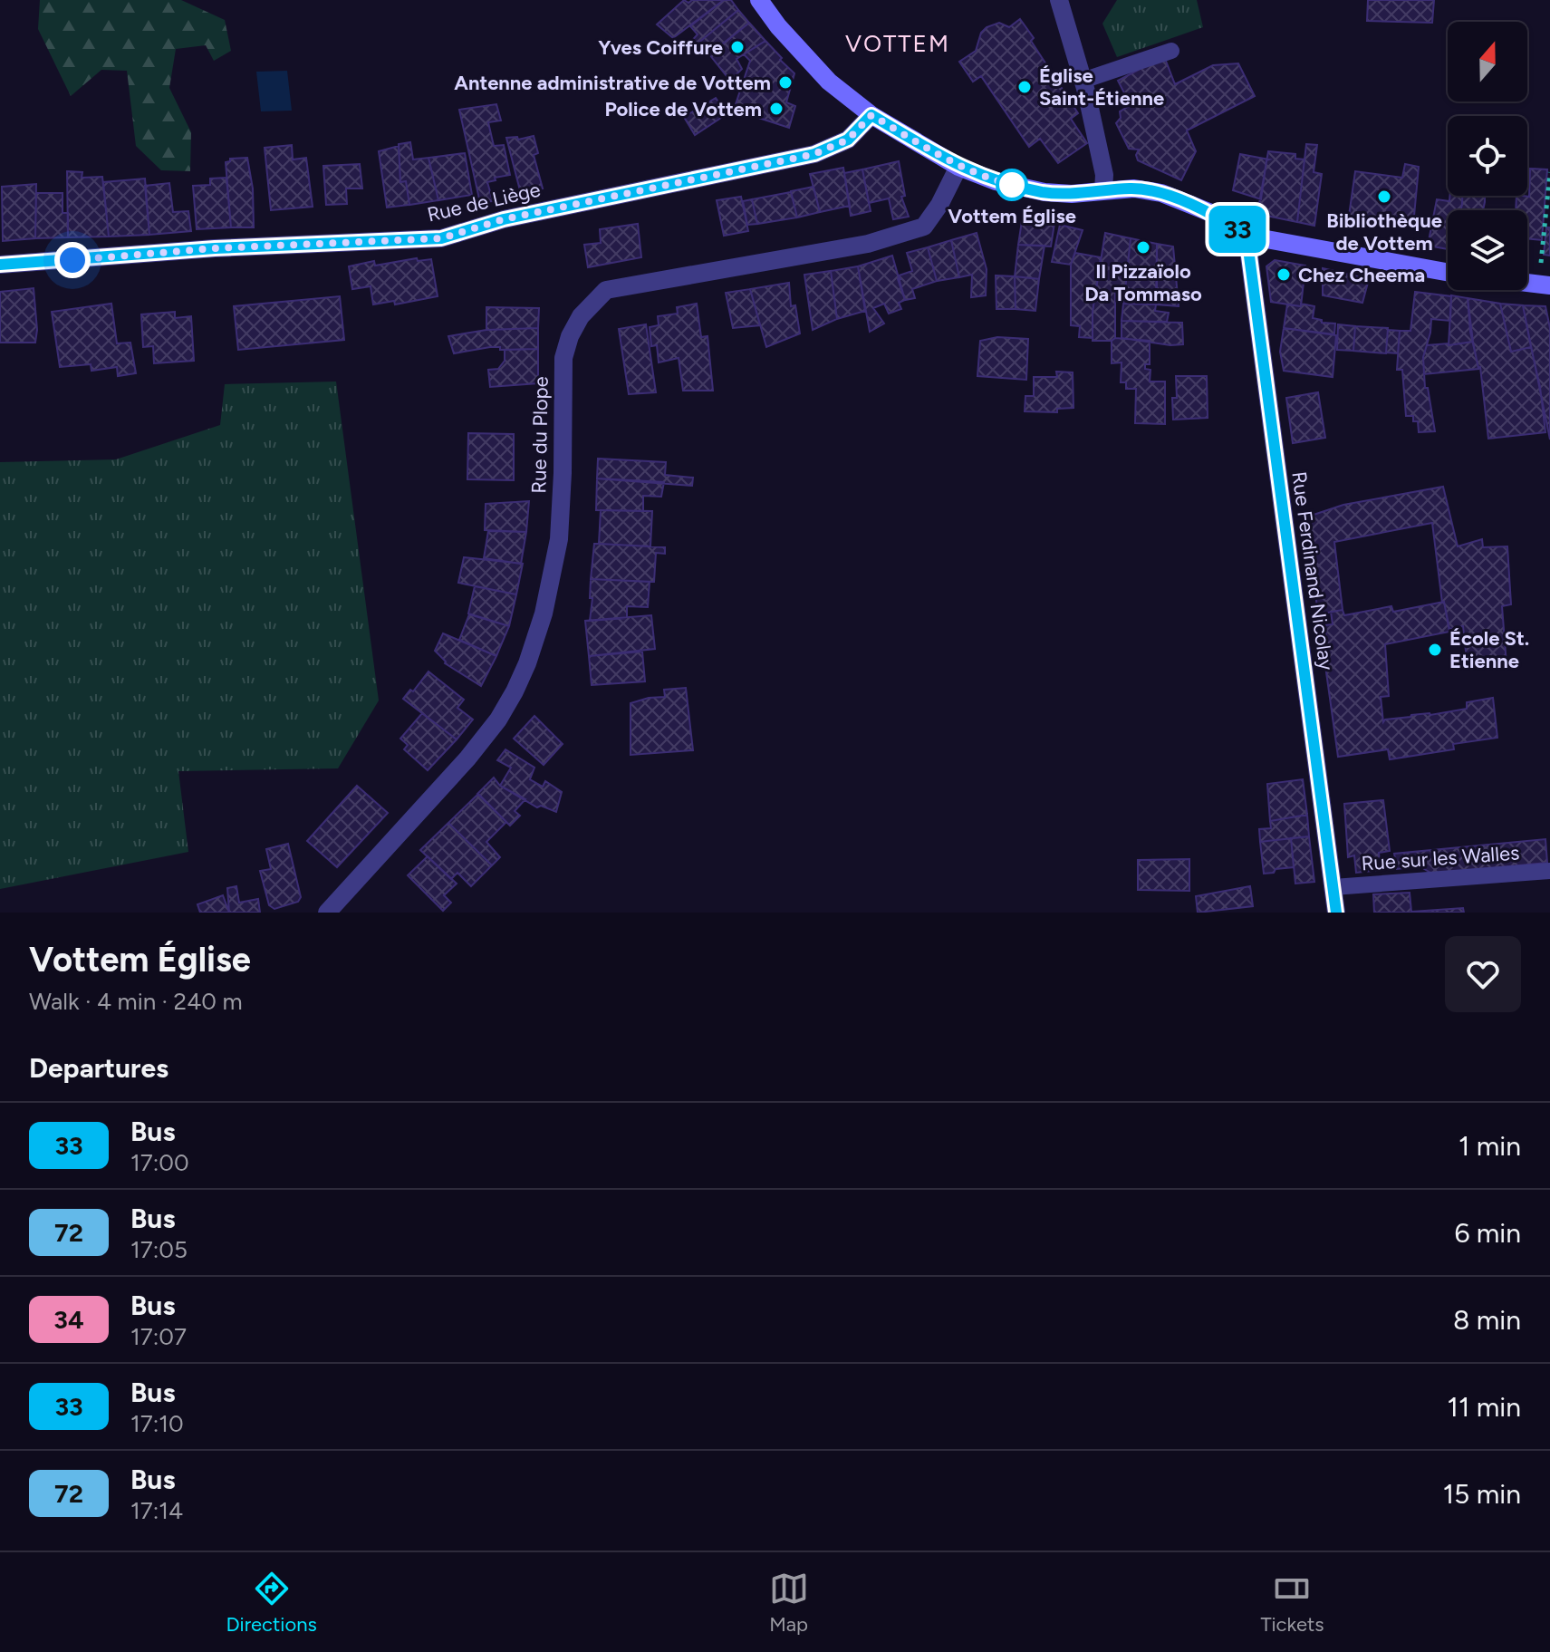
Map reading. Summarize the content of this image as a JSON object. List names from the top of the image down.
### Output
{
  "streets": {
    "street": ["Rue de Liège", "Rue du Plope", "Rue Ferdinand Nicolay"],
    "lane": ["Rue sur les Walles"]
  },
  "crossings": [
    ["Rue Ferdinand Nicolay", "Rue sur les Walles"]
  ],
  "districts": ["VOTTEM"],
  "places": [
    "Yves Coiffure",
    "Antenne administrative de Vottem",
    "Église Saint-Étienne",
    "Police de Vottem",
    "Vottem Église",
    "Bibliothèque de Vottem",
    "Il Pizzaïolo Da Tommaso",
    "Chez Cheema",
    "École St. Etienne"
  ],
  "lines": ["bus line 33"],
  "north": "top",
  "page": {
    "on_map": "33",
    "heading": [
      ["Vottem Église", "Walk · 4 min · 240 m"],
      "Departures"
    ],
    "list": [
      {
        "mark": "33",
        "name": "Bus",
        "note": "17:00",
        "value": "1 min"
      },
      {
        "mark": "72",
        "name": "Bus",
        "note": "17:05",
        "value": "6 min"
      },
      {
        "mark": "34",
        "name": "Bus",
        "note": "17:07",
        "value": "8 min"
      },
      {
        "mark": "33",
        "name": "Bus",
        "note": "17:10",
        "value": "11 min"
      },
      {
        "mark": "72",
        "name": "Bus",
        "note": "17:14",
        "value": "15 min"
      }
    ],
    "tabs": ["Directions", "Map", "Tickets"]
  }
}
